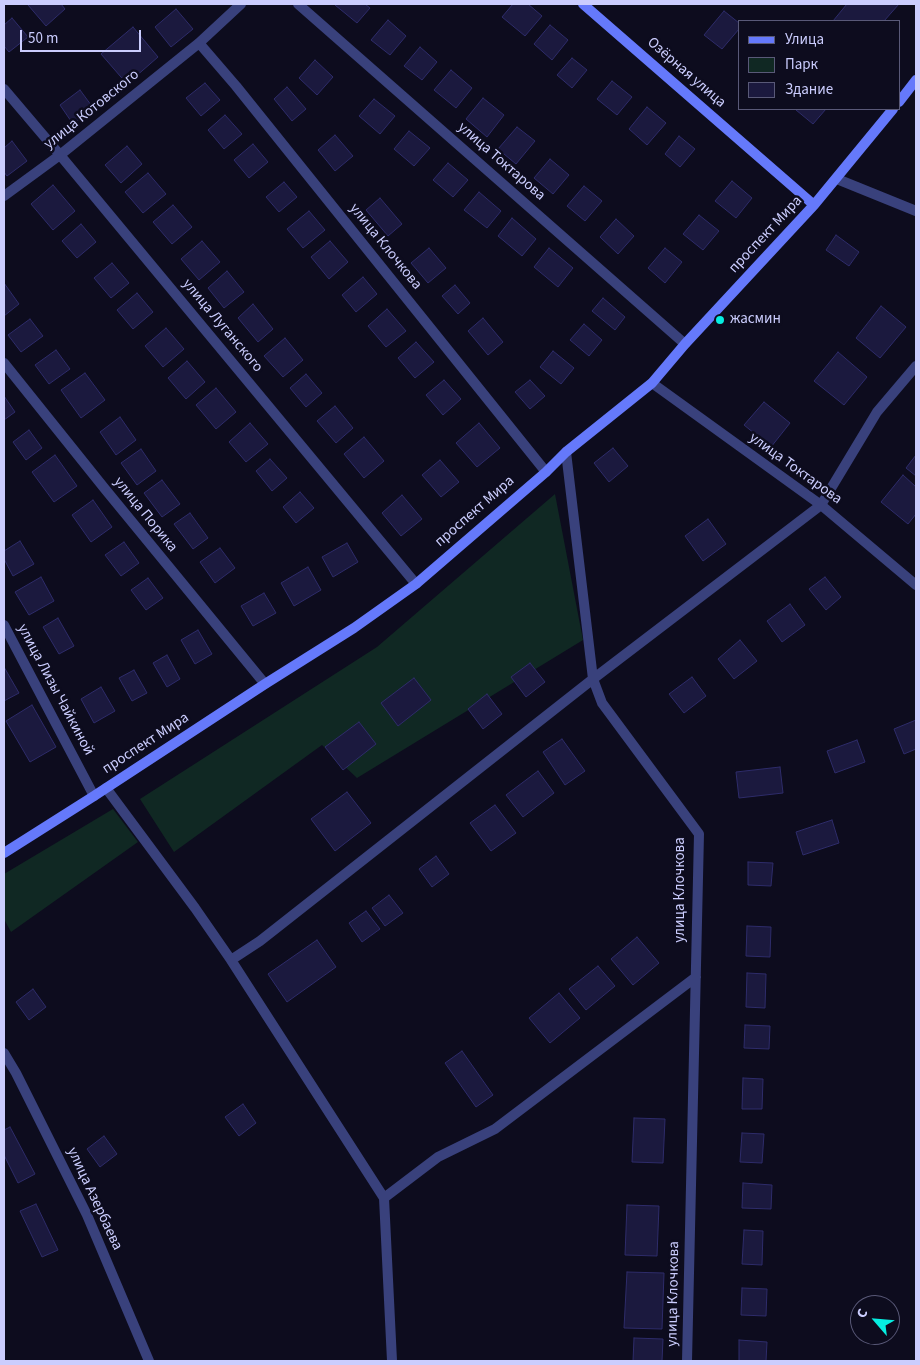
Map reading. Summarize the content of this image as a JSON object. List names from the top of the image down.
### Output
{
  "streets": {
    "main road": ["Озёрная улица", "проспект Мира"],
    "street": [
      "улица Котовского",
      "улица Токтарова",
      "улица Клочкова",
      "улица Луганского",
      "улица Порика",
      "улица Лизы Чайкиной",
      "улица Азербаева"
    ]
  },
  "crossings": [
    ["Озёрная улица", "проспект Мира"],
    ["улица Котовского", "улица Клочкова"],
    ["улица Котовского", "улица Луганского"],
    ["улица Токтарова", "проспект Мира"],
    ["проспект Мира", "улица Клочкова"],
    ["проспект Мира", "улица Луганского"],
    ["проспект Мира", "улица Порика"],
    ["проспект Мира", "улица Лизы Чайкиной"]
  ],
  "places": ["жасмин"],
  "legend": ["Улица", "Парк", "Здание"],
  "scale_bar": "50 m",
  "north": "top left"
}
